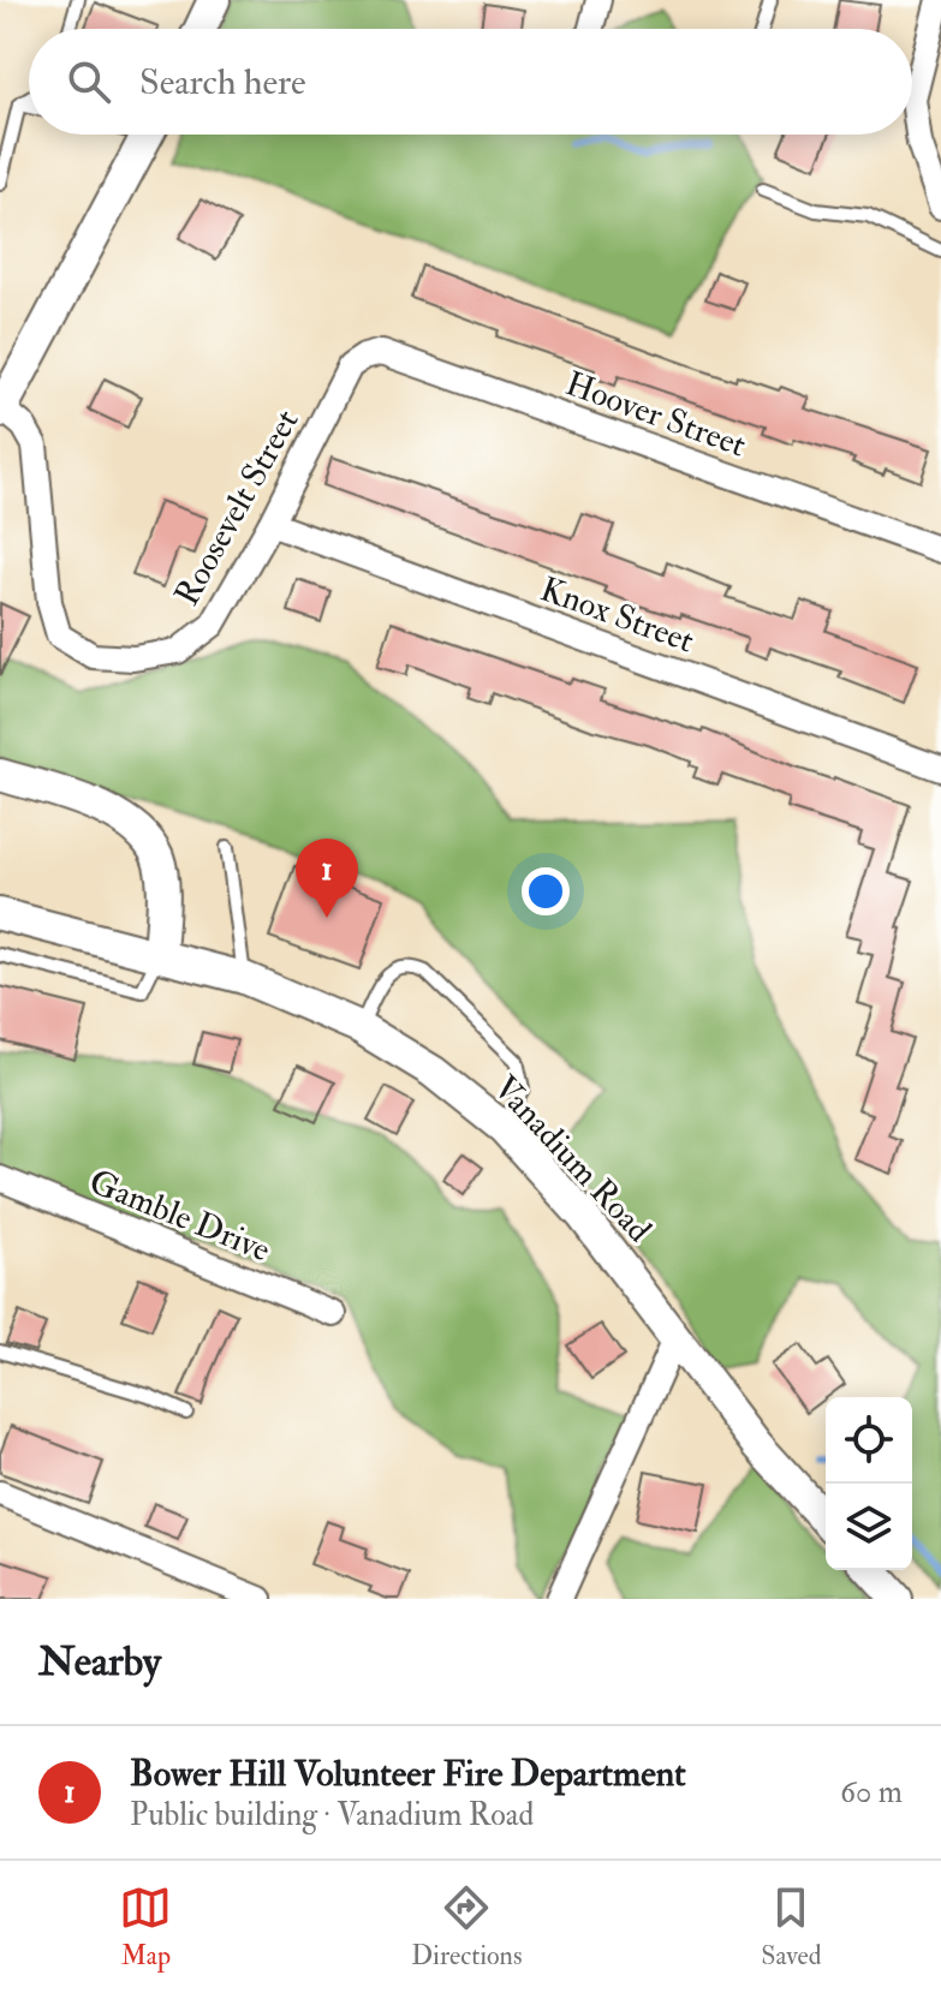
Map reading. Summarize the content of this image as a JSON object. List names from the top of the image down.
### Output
{
  "streets": {
    "street": [
      "Hoover Street",
      "Roosevelt Street",
      "Knox Street",
      "Vanadium Road",
      "Gamble Drive"
    ]
  },
  "crossings": [
    ["Hoover Street", "Roosevelt Street"],
    ["Roosevelt Street", "Knox Street"]
  ],
  "page": {
    "search": "Search here",
    "pins": "1",
    "heading": "Nearby",
    "list": [
      {
        "mark": "1",
        "name": "Bower Hill Volunteer Fire Department",
        "note": "Public building · Vanadium Road",
        "value": "60 m"
      }
    ],
    "nav": ["Map", "Directions", "Saved"]
  }
}
